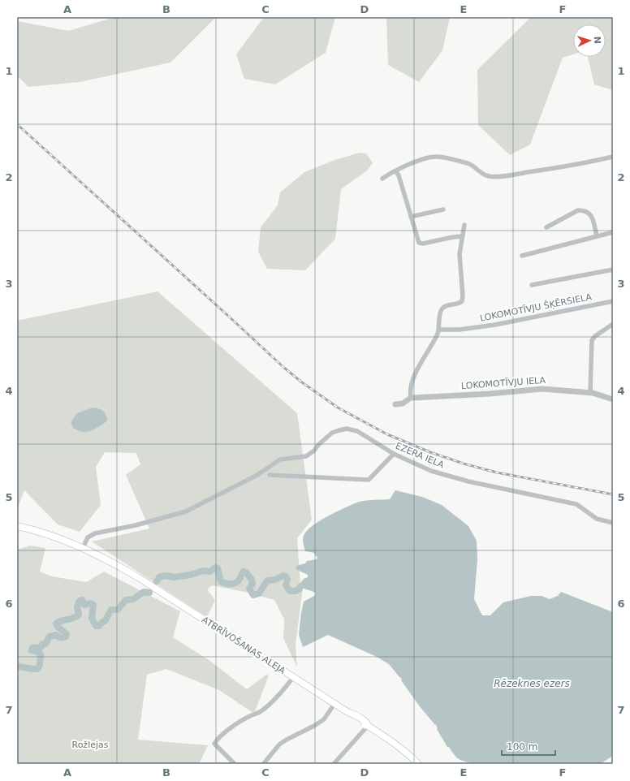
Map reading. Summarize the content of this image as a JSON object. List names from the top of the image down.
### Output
{
  "streets": {
    "main road": ["ATBRĪVOŠANAS ALEJA"],
    "street": ["LOKOMOTĪVJU ŠĶĒRSIELA", "LOKOMOTĪVJU IELA", "EZERA IELA"]
  },
  "crossings": [
    ["EZERA IELA", "ATBRĪVOŠANAS ALEJA"]
  ],
  "water": ["Rēzeknes ezers"],
  "parks": ["Rožlejas"],
  "scale_bar": "100 m",
  "north": "right",
  "grid": {
    "columns": [
      "A",
      "B",
      "C",
      "D",
      "E",
      "F"
    ],
    "rows": [
      "1",
      "2",
      "3",
      "4",
      "5",
      "6",
      "7"
    ]
  }
}
